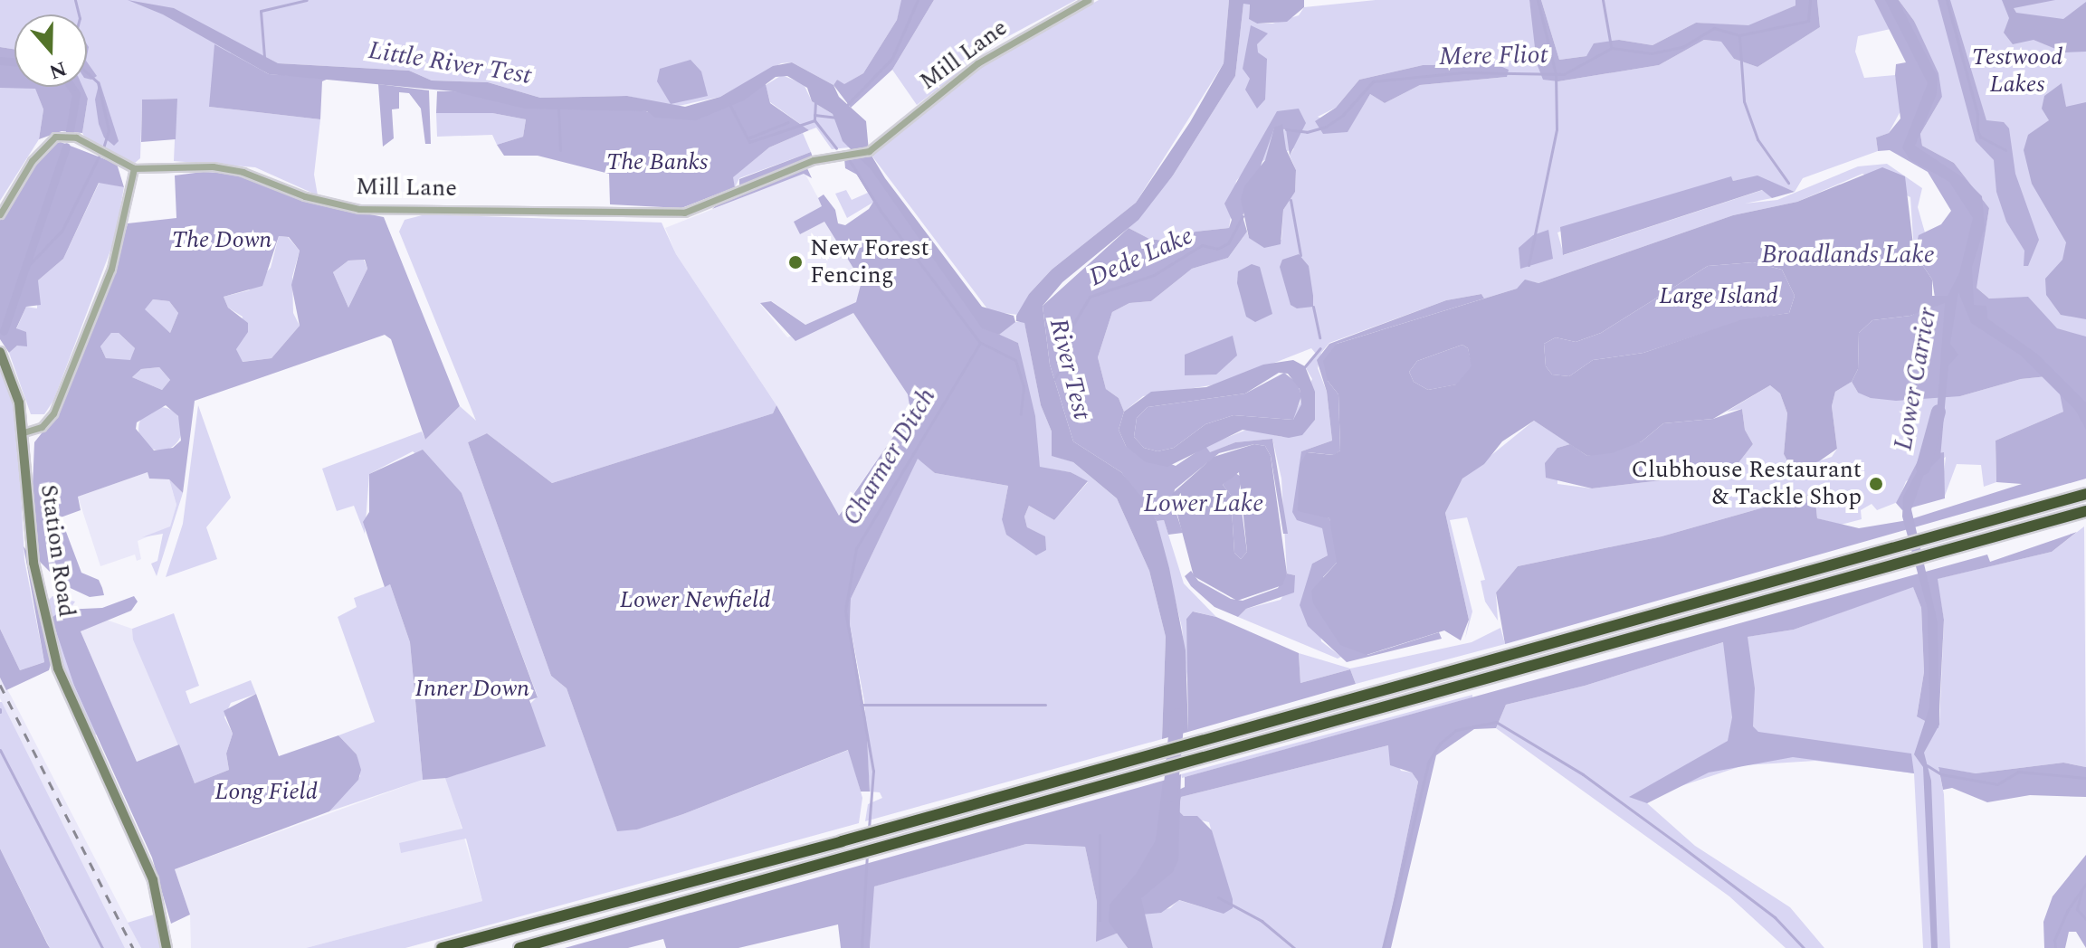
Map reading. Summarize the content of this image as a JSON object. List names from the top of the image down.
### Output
{
  "streets": {
    "street": ["Mill Lane", "Station Road"]
  },
  "water": [
    "Mere Fliot",
    "Little River Test",
    "Broadlands Lake",
    "Dede Lake",
    "River Test",
    "Lower Carrier",
    "Charmer Ditch",
    "Lower Lake"
  ],
  "parks": [
    "Testwood Lakes",
    "The Banks",
    "The Down",
    "Large Island",
    "Lower Newfield",
    "Inner Down",
    "Long Field"
  ],
  "places": ["New Forest Fencing", "Clubhouse Restaurant & Tackle Shop"],
  "north": "bottom"
}
